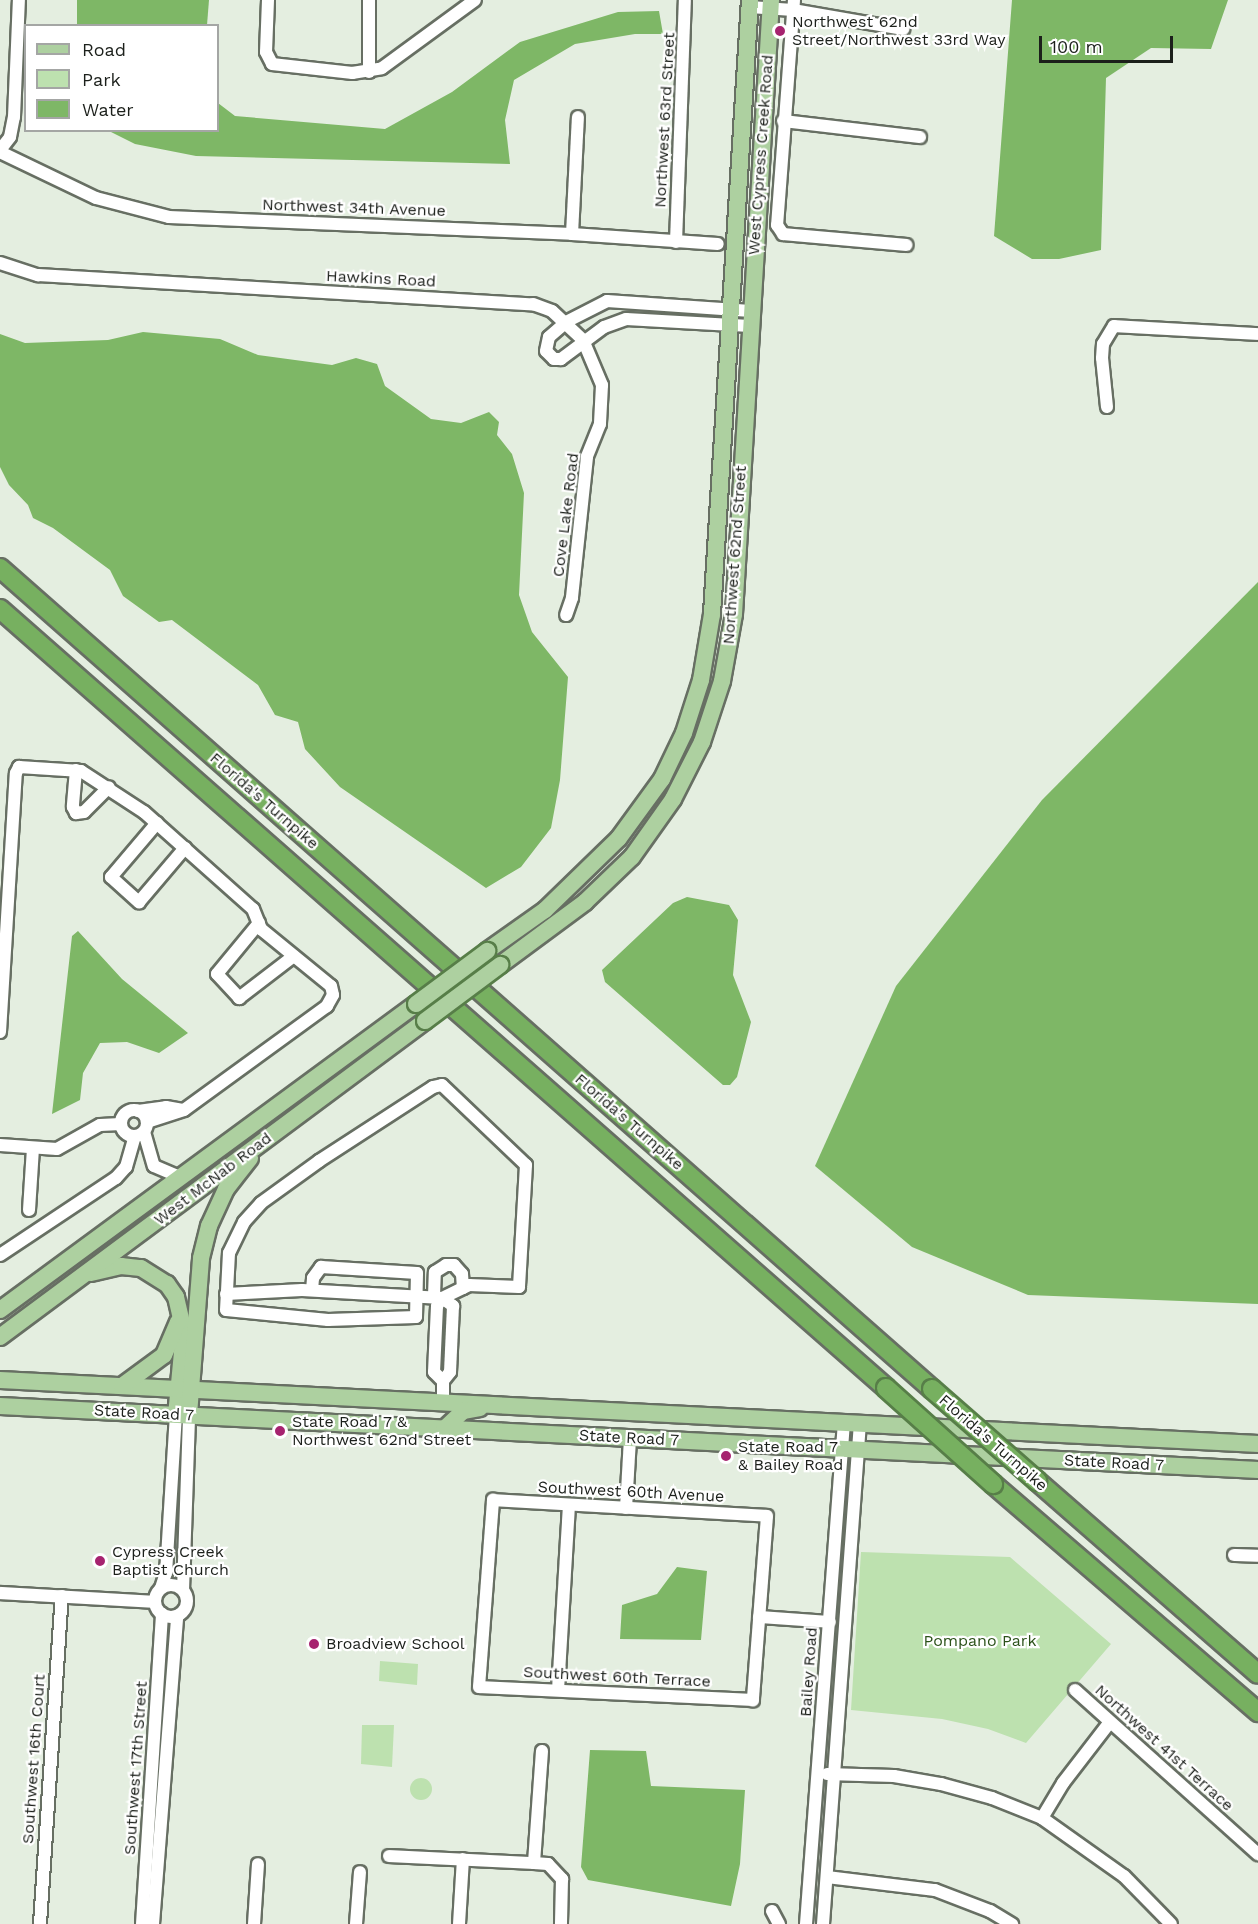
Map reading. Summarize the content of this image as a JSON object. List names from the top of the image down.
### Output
{
  "streets": {
    "highway": ["Florida's Turnpike"],
    "main road": [
      "West Cypress Creek Road",
      "Northwest 62nd Street",
      "West McNab Road",
      "State Road 7"
    ],
    "street": [
      "Northwest 63rd Street",
      "Northwest 34th Avenue",
      "Hawkins Road",
      "Cove Lake Road",
      "Southwest 60th Avenue",
      "Bailey Road",
      "Southwest 60th Terrace",
      "Northwest 41st Terrace",
      "Southwest 16th Court",
      "Southwest 17th Street"
    ]
  },
  "crossings": [
    ["Northwest 63rd Street", "Northwest 34th Avenue"],
    ["West Cypress Creek Road", "Northwest 62nd Street"],
    ["Hawkins Road", "Cove Lake Road"],
    ["Northwest 62nd Street", "West McNab Road"],
    ["State Road 7", "Bailey Road"],
    ["Southwest 60th Avenue", "Southwest 60th Terrace"]
  ],
  "parks": ["Pompano Park"],
  "places": [
    "Northwest 62nd Street/Northwest 33rd Way",
    "State Road 7 & Northwest 62nd Street",
    "State Road 7 & Bailey Road",
    "Cypress Creek Baptist Church",
    "Broadview School"
  ],
  "legend": ["Road", "Park", "Water"],
  "scale_bar": "100 m"
}
